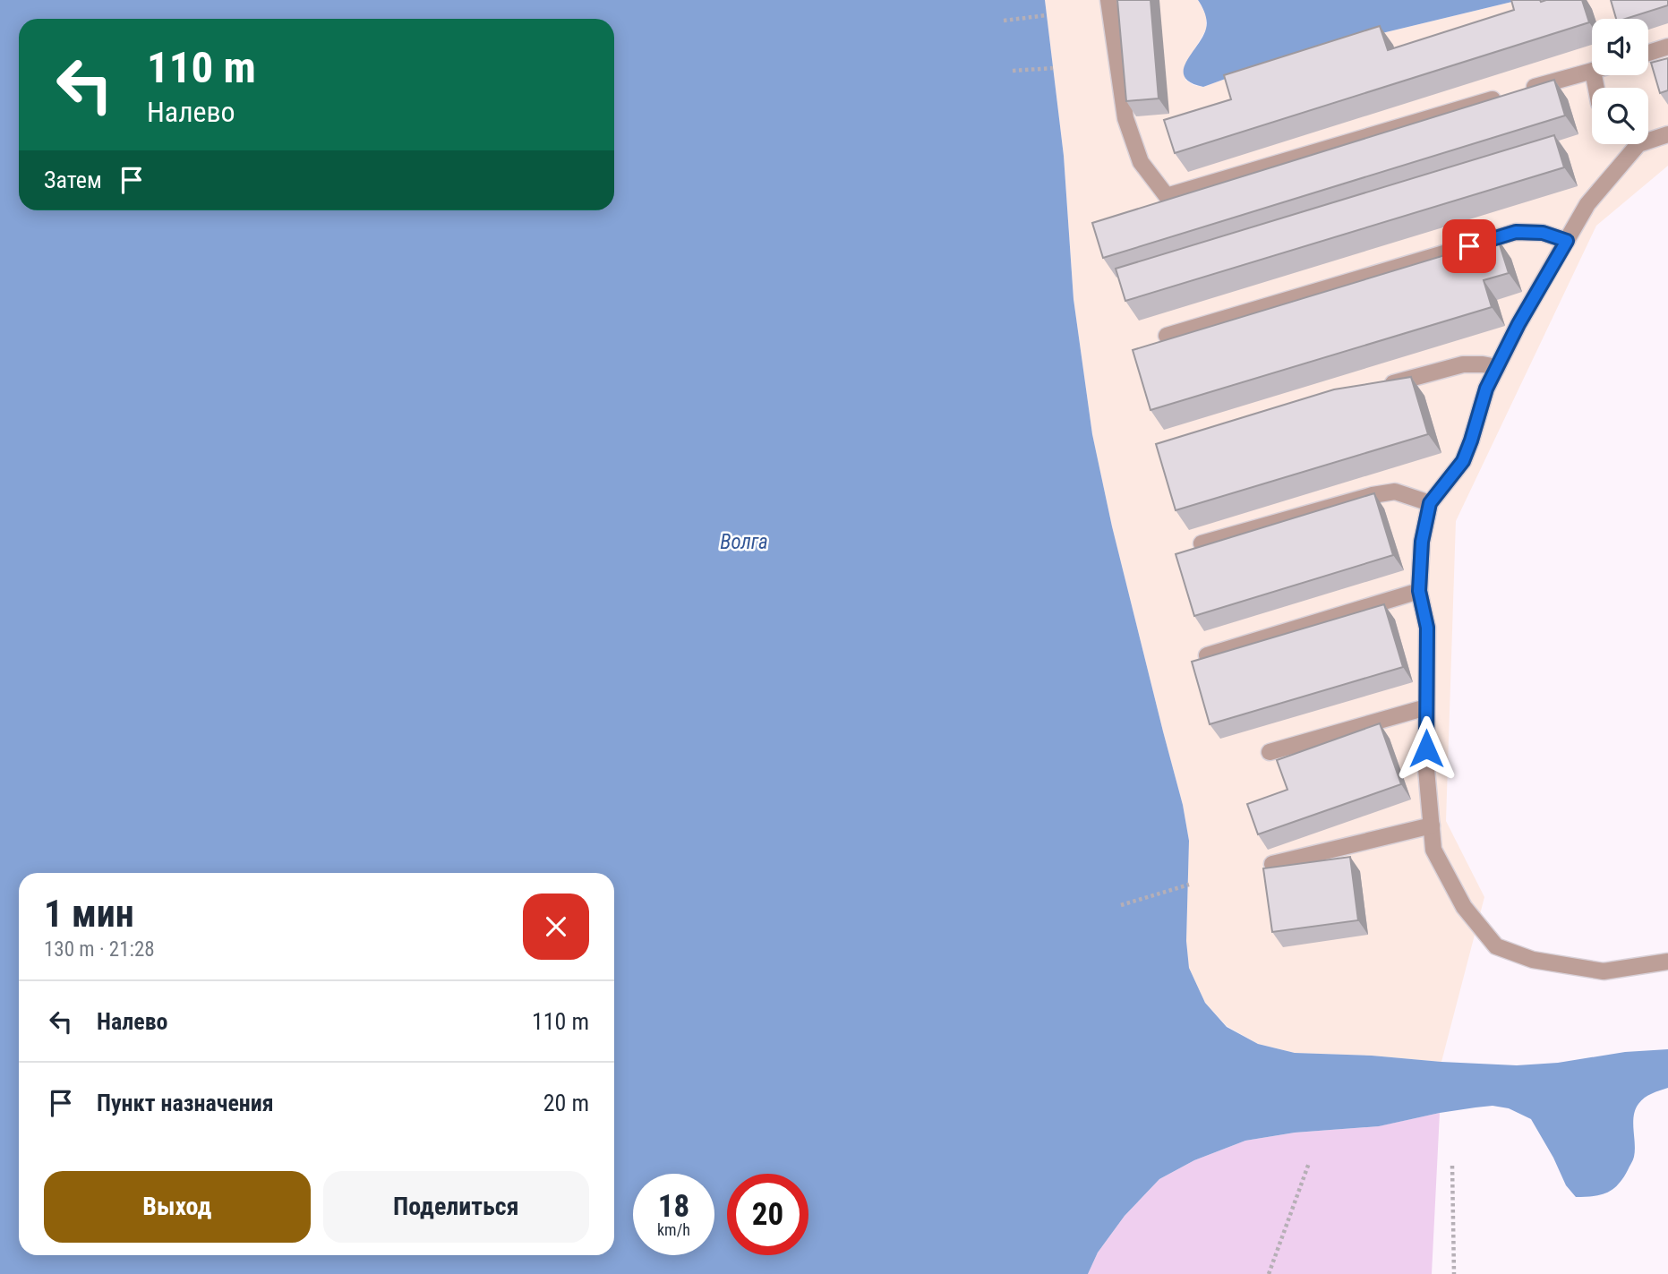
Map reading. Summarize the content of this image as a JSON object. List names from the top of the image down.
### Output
{
  "water": ["Волга"],
  "page": {
    "turn": ["110 m", "Налево"],
    "then": "Затем",
    "heading": ["1 мин", "130 m · 21:28"],
    "list": [
      {
        "name": "Налево",
        "value": "110 m"
      },
      {
        "name": "Пункт назначения",
        "value": "20 m"
      }
    ],
    "buttons": ["Выход", "Поделиться"],
    "speed": "18 km/h",
    "limit": "20"
  }
}
